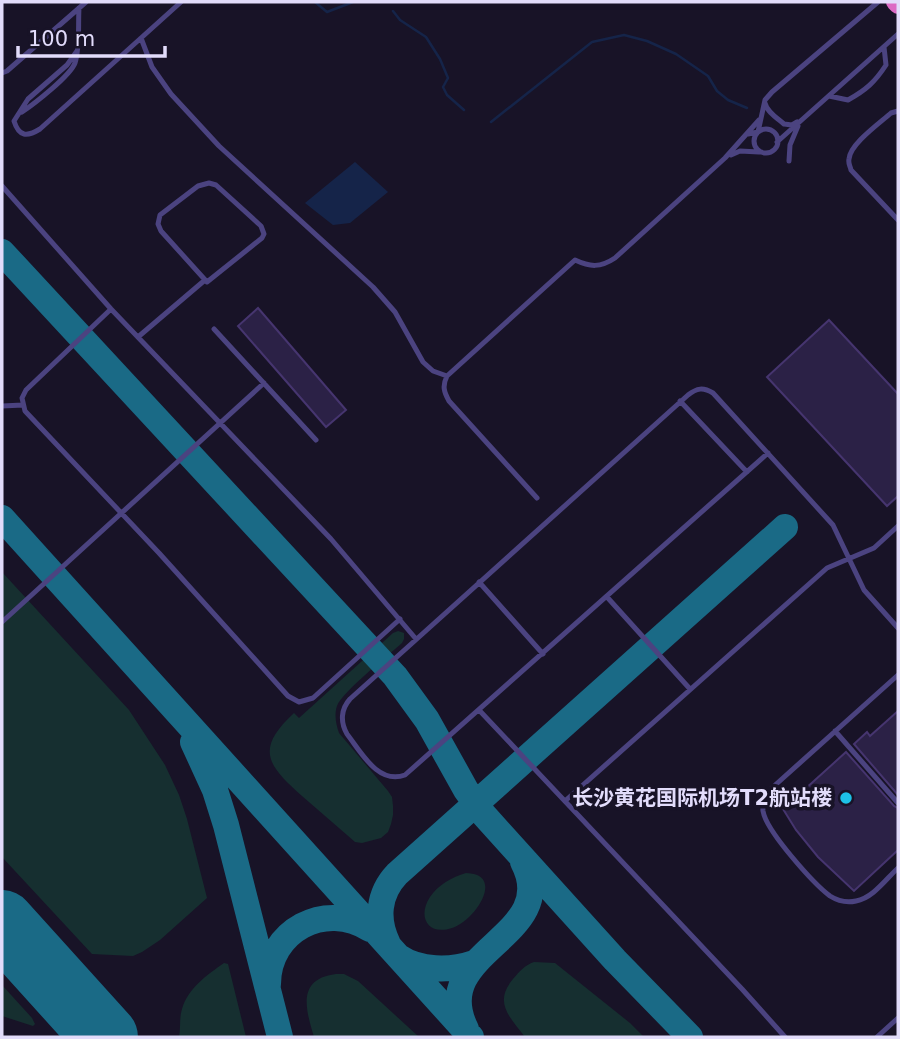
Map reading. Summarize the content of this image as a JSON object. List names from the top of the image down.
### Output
{
  "places": ["长沙黄花国际机场T2航站楼"],
  "scale_bar": "100 m"
}
